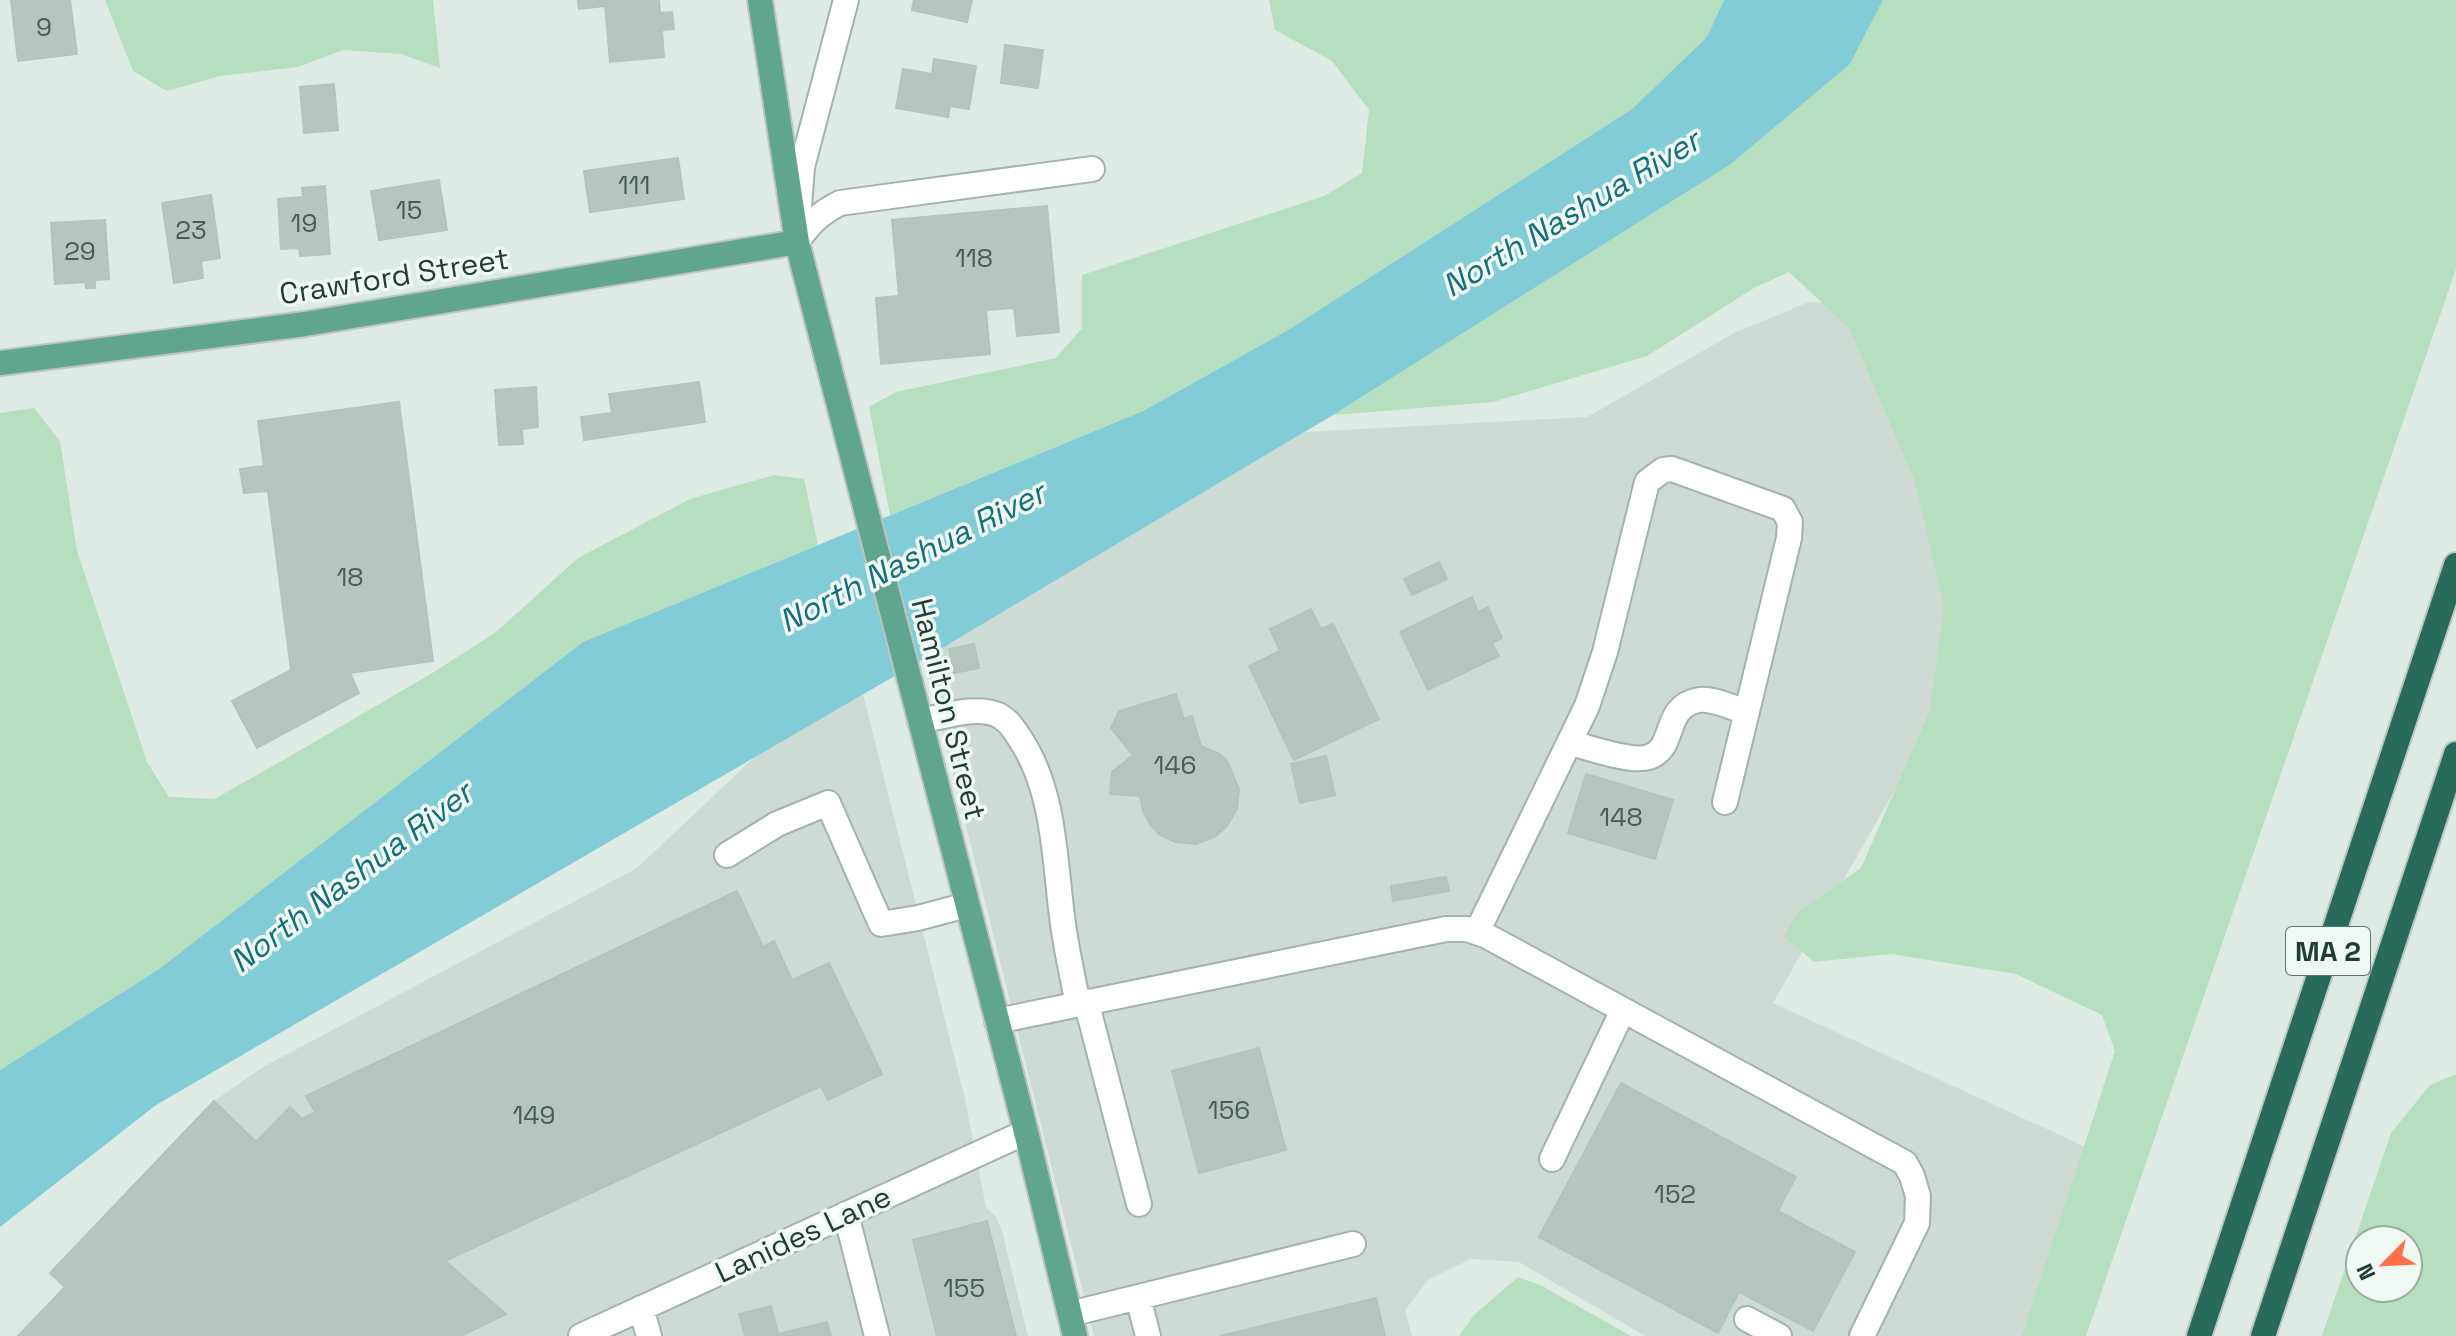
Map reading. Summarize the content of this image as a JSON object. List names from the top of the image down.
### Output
{
  "streets": {
    "highway": ["MA 2"],
    "main road": ["Crawford Street", "Hamilton Street"],
    "street": ["Lanides Lane"]
  },
  "crossings": [
    ["Crawford Street", "Hamilton Street"],
    ["Hamilton Street", "Lanides Lane"]
  ],
  "water": ["North Nashua River"],
  "house_numbers": [
    "9",
    "111",
    "15",
    "19",
    "23",
    "29",
    "118",
    "18",
    "146",
    "148",
    "156",
    "149",
    "152",
    "155"
  ],
  "north": "bottom left"
}
